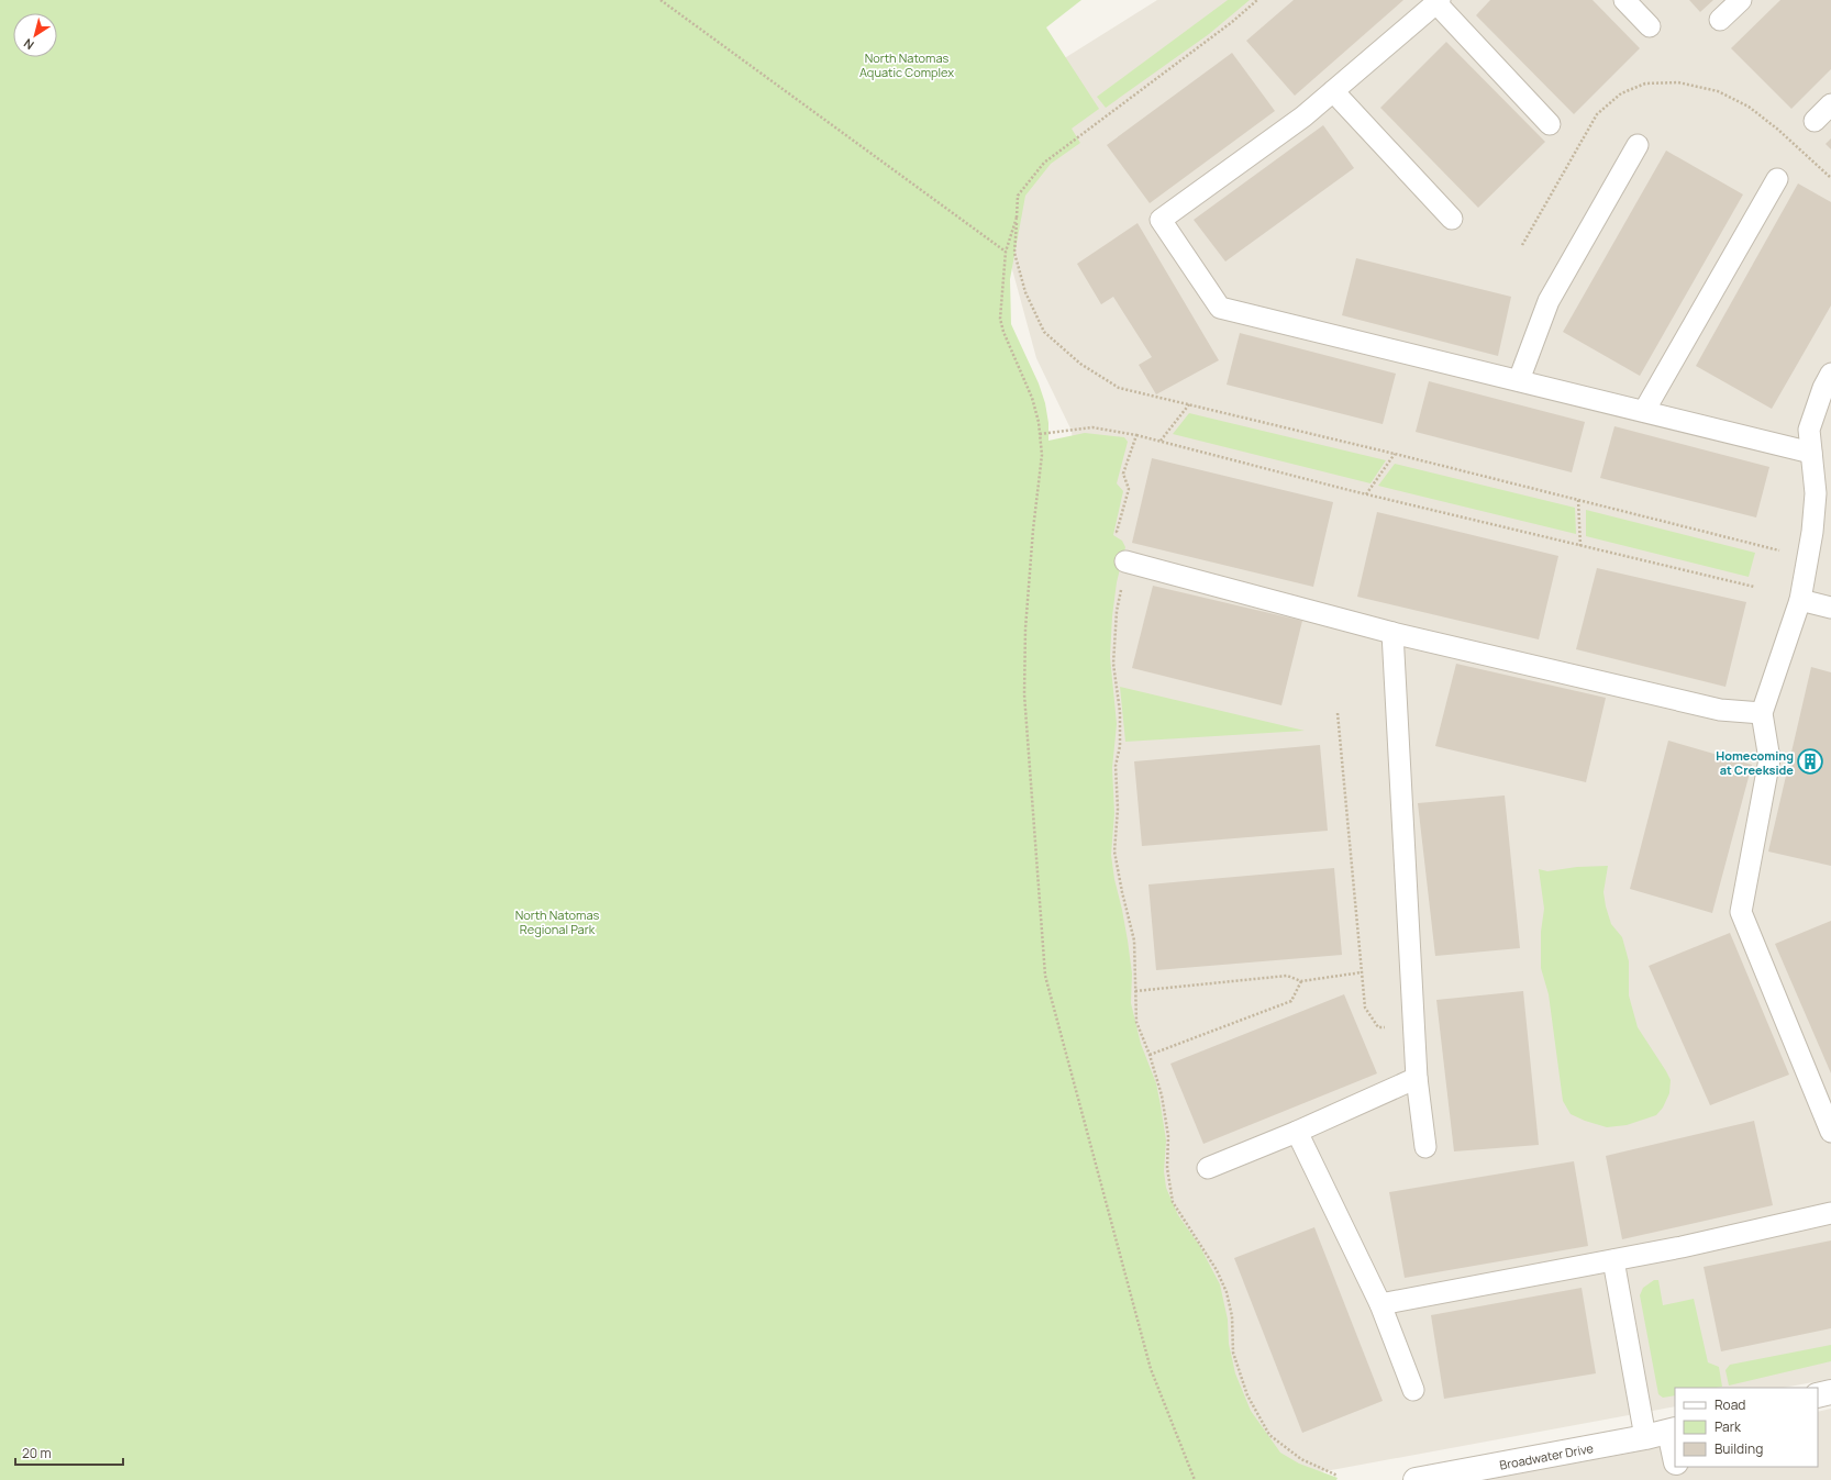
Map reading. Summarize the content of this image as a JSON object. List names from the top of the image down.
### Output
{
  "streets": {
    "street": ["Broadwater Drive"]
  },
  "parks": ["North Natomas Aquatic Complex", "North Natomas Regional Park"],
  "places": {
    "building": ["Homecoming at Creekside"]
  },
  "legend": ["Road", "Park", "Building"],
  "scale_bar": "20 m",
  "north": "bottom left"
}
